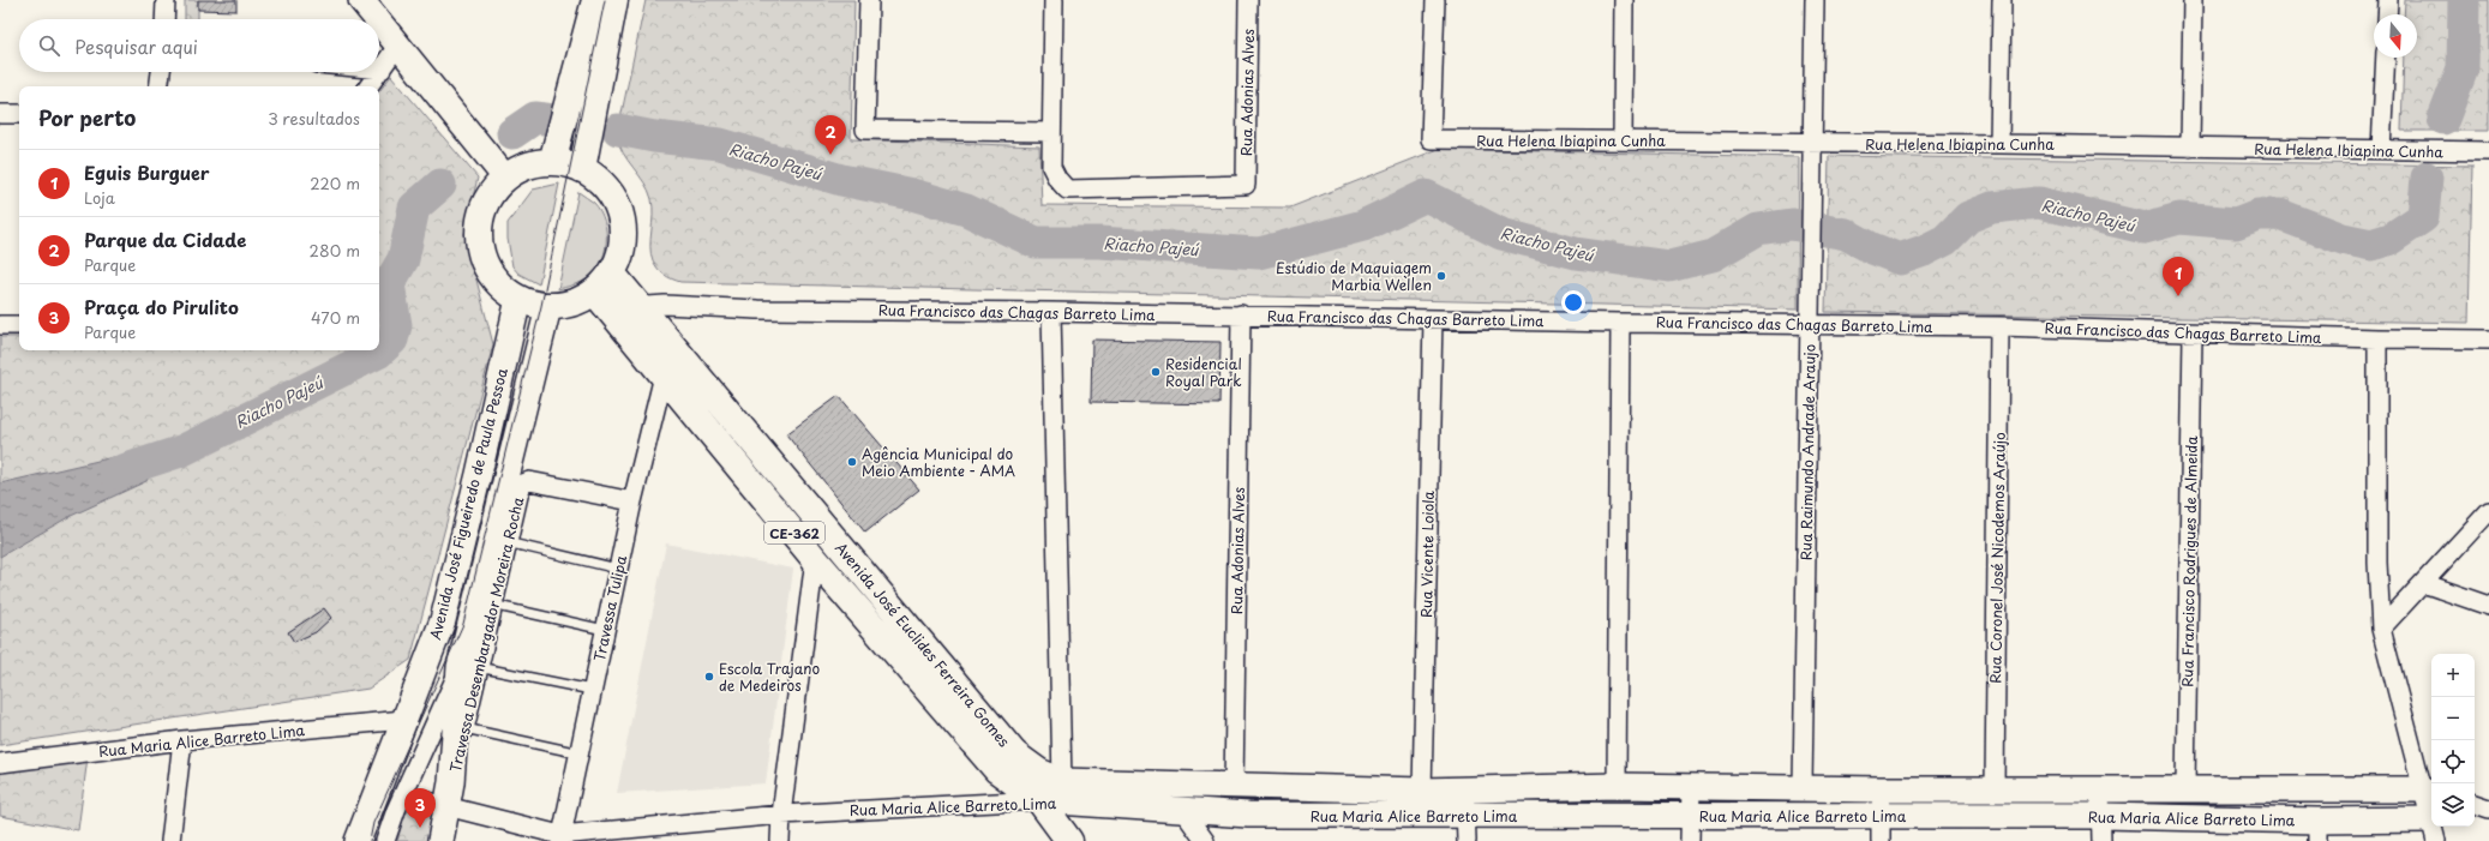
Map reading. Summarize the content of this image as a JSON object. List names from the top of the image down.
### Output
{
  "streets": {
    "main road": ["CE-362", "Avenida José Euclides Ferreira Gomes"],
    "street": [
      "Rua Adonias Alves",
      "Rua Helena Ibiapina Cunha",
      "Rua Francisco das Chagas Barreto Lima",
      "Rua Raimundo Andrade Araujo",
      "Avenida José Figueiredo de Paula Pessoa",
      "Rua Vicente Loiola",
      "Rua Coronel José Nicodemos Araújo",
      "Rua Francisco Rodrigues de Almeida",
      "Travessa Tulipa",
      "Travessa Desembargador Moreira Rocha",
      "Rua Maria Alice Barreto Lima"
    ]
  },
  "crossings": [
    ["Rua Adonias Alves", "Rua Francisco das Chagas Barreto Lima"],
    ["Rua Adonias Alves", "Rua Maria Alice Barreto Lima"],
    ["Rua Helena Ibiapina Cunha", "Rua Raimundo Andrade Araujo"],
    ["Rua Francisco das Chagas Barreto Lima", "Rua Raimundo Andrade Araujo"],
    ["Rua Francisco das Chagas Barreto Lima", "Avenida José Figueiredo de Paula Pessoa"],
    ["Rua Francisco das Chagas Barreto Lima", "Rua Vicente Loiola"],
    ["Rua Francisco das Chagas Barreto Lima", "Rua Coronel José Nicodemos Araújo"],
    ["Rua Francisco das Chagas Barreto Lima", "Rua Francisco Rodrigues de Almeida"],
    ["Rua Francisco das Chagas Barreto Lima", "Avenida José Euclides Ferreira Gomes"],
    ["Rua Raimundo Andrade Araujo", "Rua Maria Alice Barreto Lima"],
    ["Avenida José Figueiredo de Paula Pessoa", "Avenida José Euclides Ferreira Gomes"],
    ["Avenida José Figueiredo de Paula Pessoa", "Rua Maria Alice Barreto Lima"],
    ["Rua Vicente Loiola", "Rua Maria Alice Barreto Lima"],
    ["Rua Coronel José Nicodemos Araújo", "Rua Maria Alice Barreto Lima"],
    ["Rua Francisco Rodrigues de Almeida", "Rua Maria Alice Barreto Lima"],
    ["Travessa Tulipa", "Travessa Desembargador Moreira Rocha"],
    ["Travessa Tulipa", "Avenida José Euclides Ferreira Gomes"],
    ["Travessa Tulipa", "Rua Maria Alice Barreto Lima"],
    ["Avenida José Euclides Ferreira Gomes", "Rua Maria Alice Barreto Lima"]
  ],
  "water": ["Riacho Pajeú"],
  "places": [
    "Estúdio de Maquiagem Marbia Wellen",
    "Residencial Royal Park",
    "Agência Municipal do Meio Ambiente - AMA",
    "Escola Trajano de Medeiros"
  ],
  "north": "bottom",
  "page": {
    "search": "Pesquisar aqui",
    "heading": ["Por perto", "3 resultados"],
    "pins": ["2", "1", "3"],
    "list": [
      {
        "mark": "1",
        "name": "Eguis Burguer",
        "note": "Loja",
        "value": "220 m"
      },
      {
        "mark": "2",
        "name": "Parque da Cidade",
        "note": "Parque",
        "value": "280 m"
      },
      {
        "mark": "3",
        "name": "Praça do Pirulito",
        "note": "Parque",
        "value": "470 m"
      }
    ],
    "map_buttons": ["+", "−"]
  }
}
